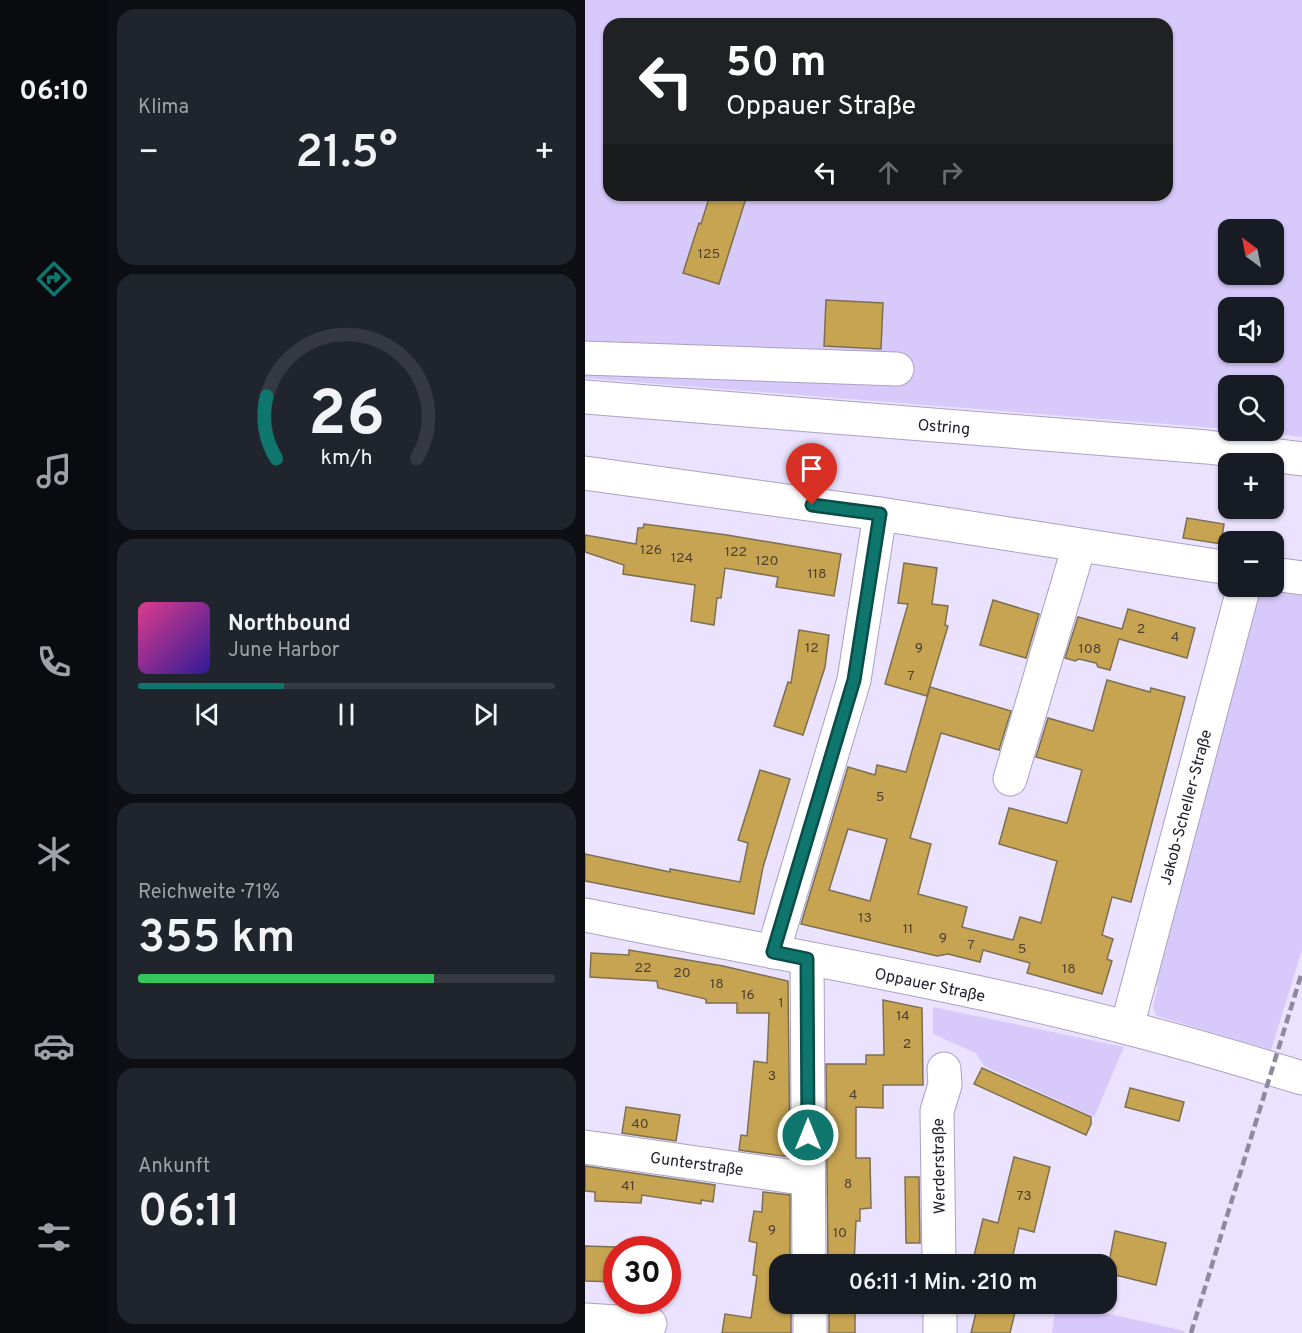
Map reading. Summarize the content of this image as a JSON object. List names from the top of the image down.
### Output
{
  "streets": {
    "street": [
      "Ostring",
      "Jakob-Scheller-Straße",
      "Oppauer Straße",
      "Gunterstraße",
      "Werderstraße"
    ]
  },
  "crossings": [
    ["Jakob-Scheller-Straße", "Oppauer Straße"]
  ],
  "house_numbers": [
    "125",
    "126",
    "122",
    "124",
    "120",
    "118",
    "2",
    "4",
    "12",
    "9",
    "108",
    "7",
    "5",
    "13",
    "11",
    "9",
    "7",
    "5",
    "22",
    "18",
    "20",
    "18",
    "16",
    "1",
    "14",
    "2",
    "3",
    "4",
    "40",
    "8",
    "41",
    "73",
    "9",
    "10"
  ],
  "north": "top left",
  "page": {
    "tabs": "06:10",
    "tile": [
      "Klima",
      ["Reichweite · 71%", "355 km"],
      ["Ankunft", "06:11"]
    ],
    "turn": ["50 m", "Oppauer Straße"],
    "heat": ["−", "21.5°", "+"],
    "map_buttons": ["+", "−"],
    "song": ["Northbound", "June Harbor"],
    "limit": "30",
    "trip": "06:11 · 1 Min. · 210 m",
    "gauge": ["26", "km/h"]
  }
}
